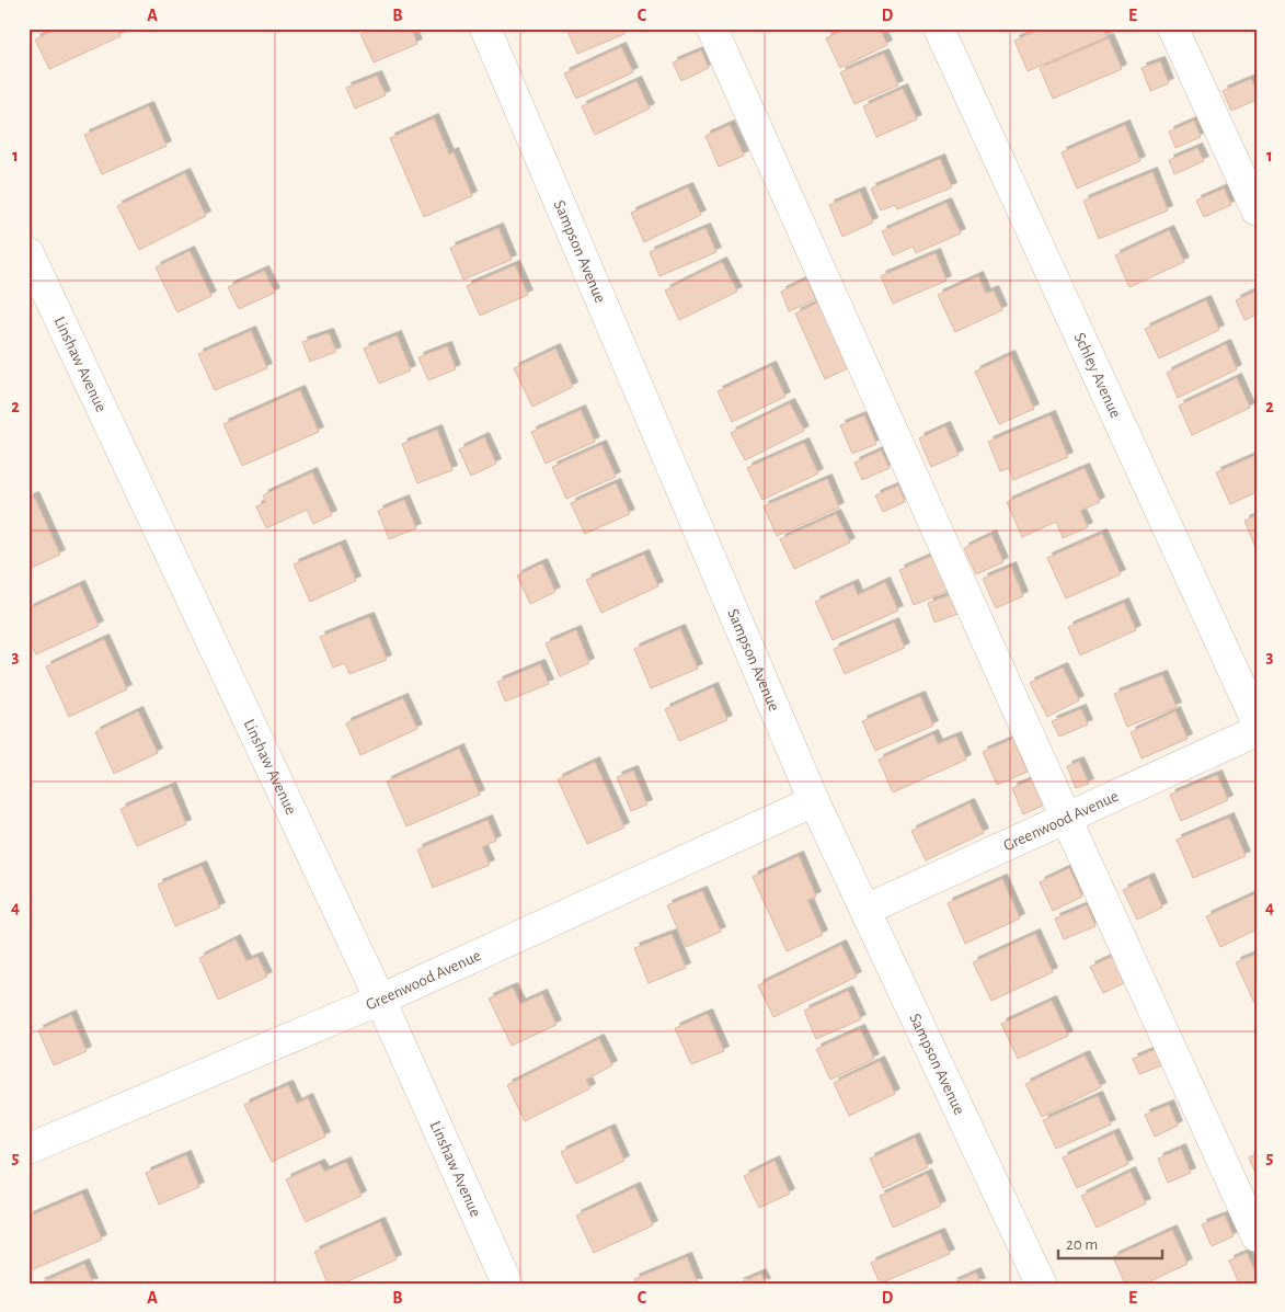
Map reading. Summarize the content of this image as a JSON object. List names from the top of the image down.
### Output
{
  "streets": {
    "street": [
      "Sampson Avenue",
      "Linshaw Avenue",
      "Schley Avenue",
      "Greenwood Avenue"
    ]
  },
  "crossings": [
    ["Sampson Avenue", "Greenwood Avenue"],
    ["Linshaw Avenue", "Greenwood Avenue"]
  ],
  "scale_bar": "20 m",
  "grid": {
    "columns": [
      "A",
      "B",
      "C",
      "D",
      "E"
    ],
    "rows": [
      "1",
      "2",
      "3",
      "4",
      "5"
    ]
  }
}
